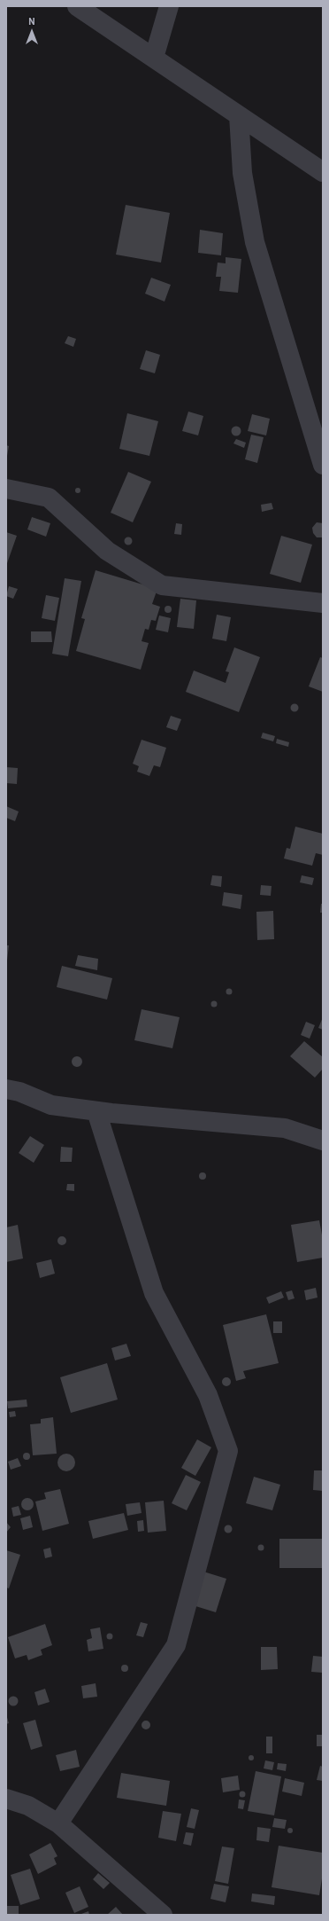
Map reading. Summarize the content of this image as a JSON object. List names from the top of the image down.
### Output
{
  "north": "top"
}
